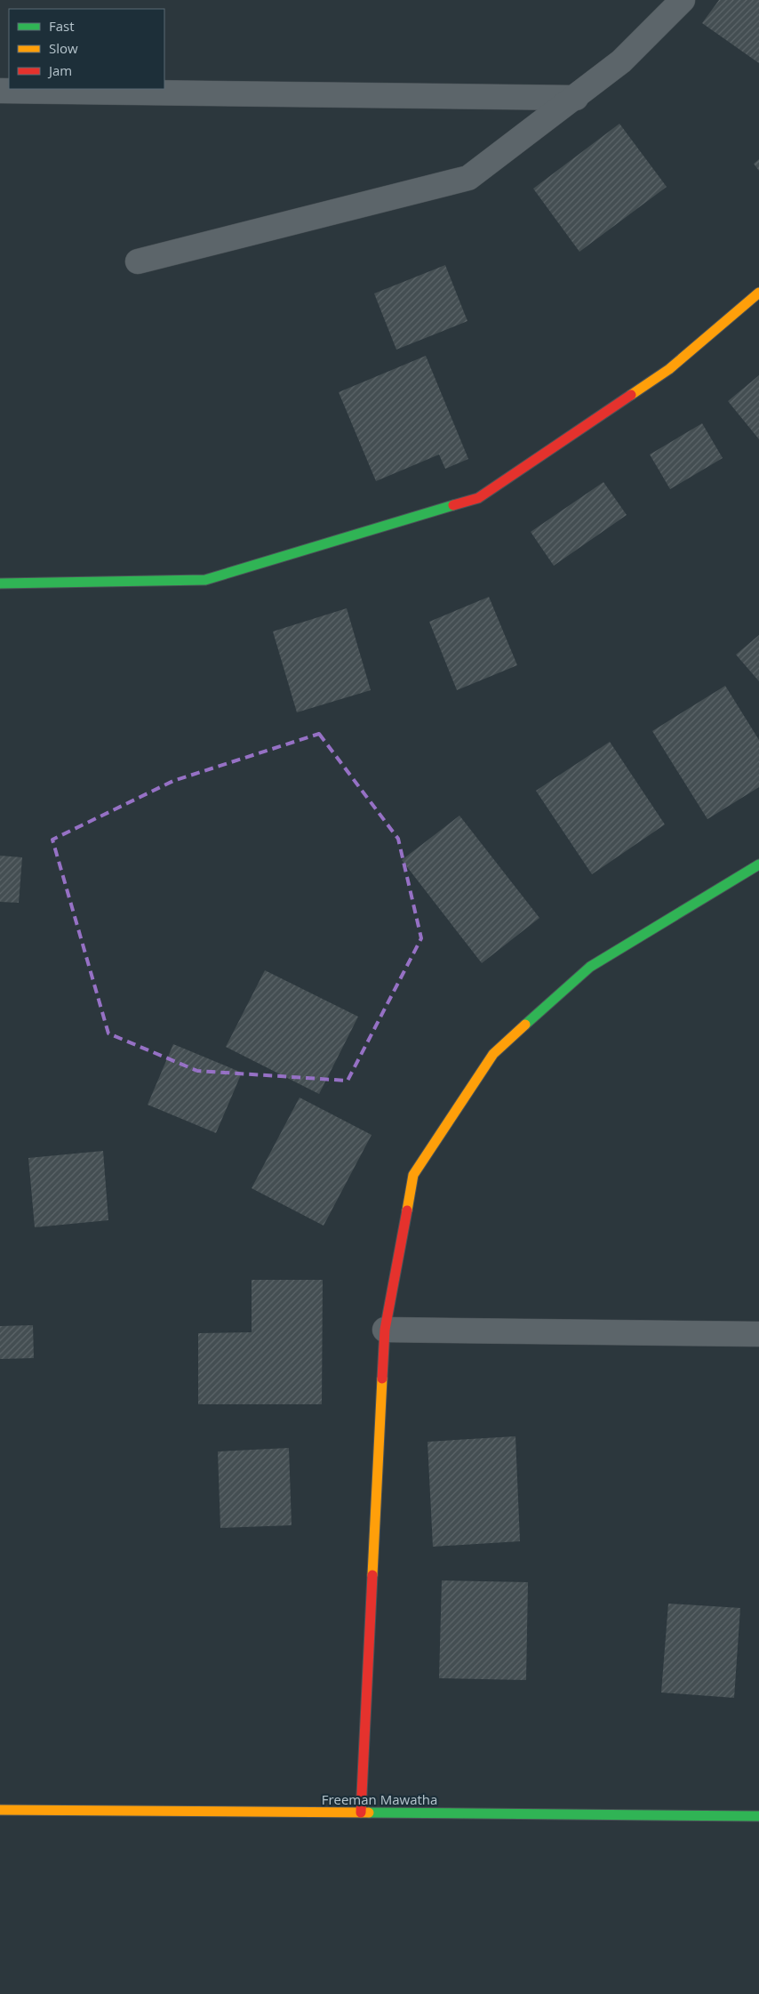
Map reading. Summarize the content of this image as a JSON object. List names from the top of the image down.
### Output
{
  "streets": {
    "street": ["Freeman Mawatha"]
  },
  "legend": ["Fast", "Slow", "Jam"]
}
